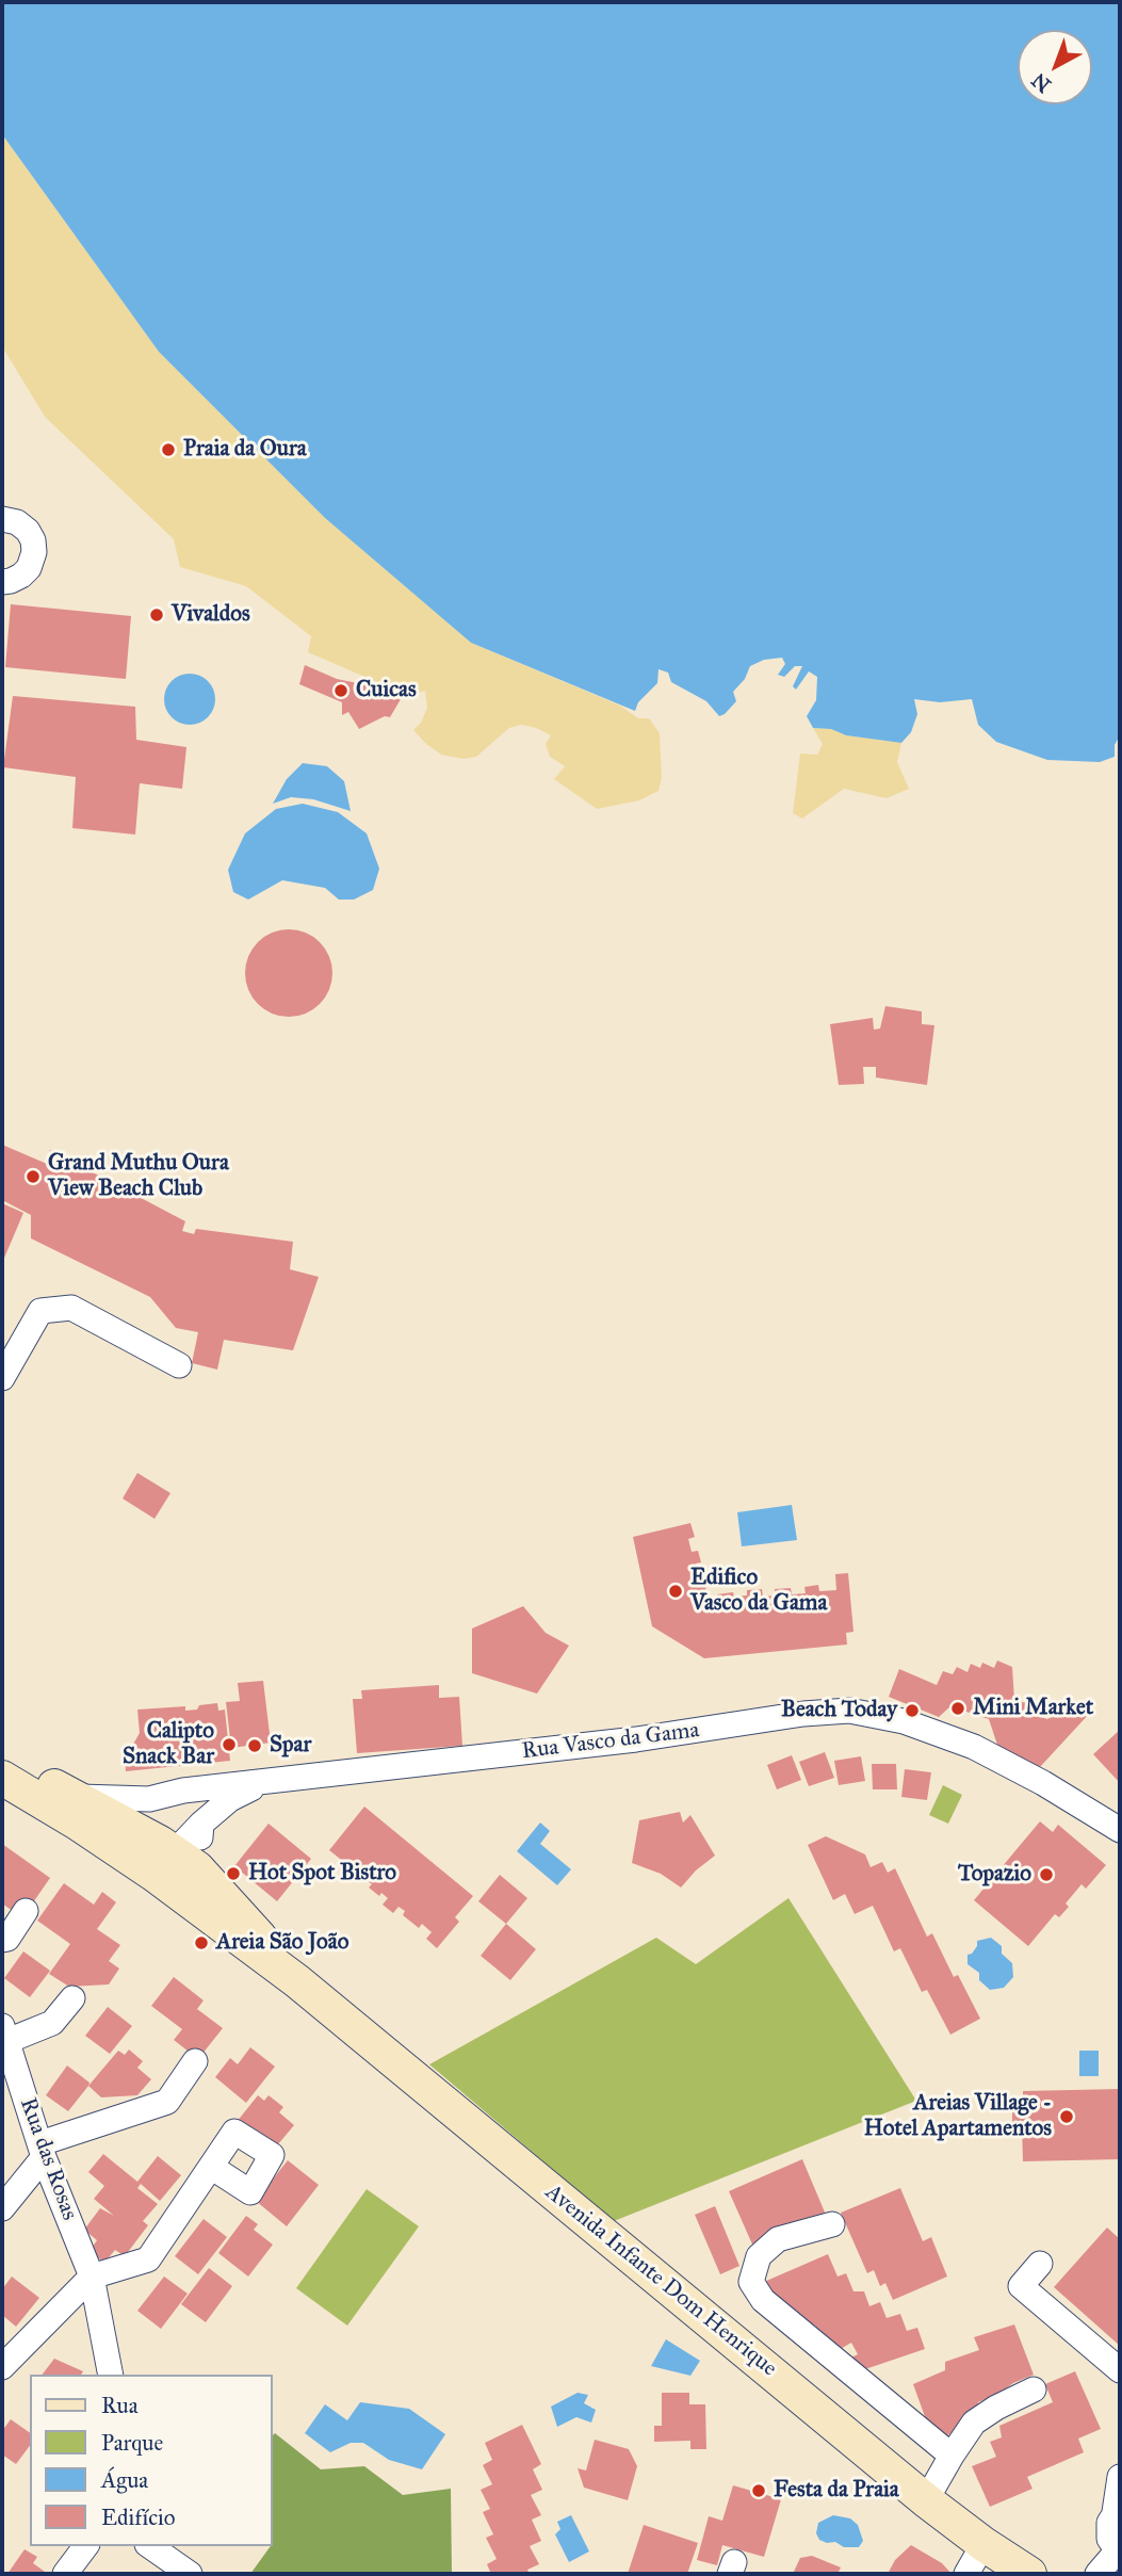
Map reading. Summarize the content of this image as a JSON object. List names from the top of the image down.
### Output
{
  "streets": {
    "street": ["Rua Vasco da Gama", "Rua das Rosas", "Avenida Infante Dom Henrique"]
  },
  "crossings": [
    ["Rua Vasco da Gama", "Avenida Infante Dom Henrique"]
  ],
  "places": [
    "Praia da Oura",
    "Vivaldos",
    "Cuicas",
    "Grand Muthu Oura View Beach Club",
    "Edifico Vasco da Gama",
    "Mini Market",
    "Beach Today",
    "Calipto Snack Bar",
    "Spar",
    "Hot Spot Bistro",
    "Topazio",
    "Areia São João",
    "Areias Village - Hotel Apartamentos",
    "Festa da Praia"
  ],
  "legend": [
    "Rua",
    "Parque",
    "Água",
    "Edifício"
  ],
  "north": "bottom left"
}
